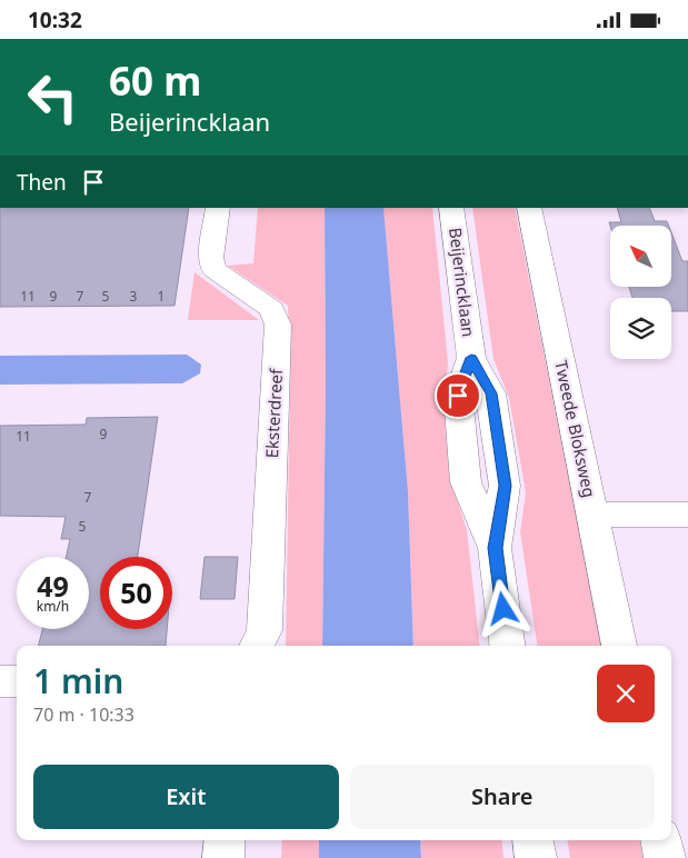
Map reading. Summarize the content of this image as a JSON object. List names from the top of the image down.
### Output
{
  "streets": {
    "street": ["Beijerincklaan", "Eksterdreef", "Tweede Bloksweg"]
  },
  "house_numbers": [
    "11",
    "9",
    "7",
    "5",
    "3",
    "1",
    "9",
    "11",
    "7",
    "5"
  ],
  "north": "top left",
  "page": {
    "status": "10:32",
    "turn": ["60 m", "Beijerincklaan"],
    "then": "Then",
    "speed": "49 km/h",
    "limit": "50",
    "heading": ["1 min", "70 m · 10:33"],
    "buttons": ["Exit", "Share"]
  }
}
